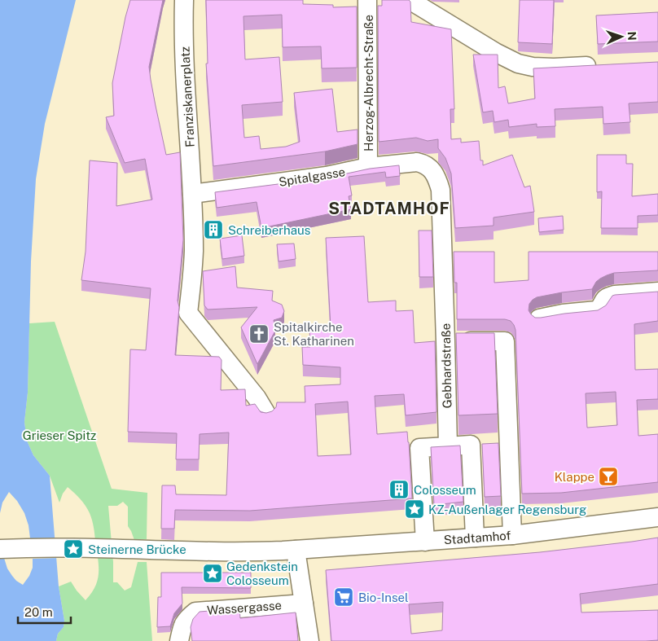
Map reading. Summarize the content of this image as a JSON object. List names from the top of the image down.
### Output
{
  "streets": {
    "street": [
      "Herzog-Albrecht-Straße",
      "Franziskanerplatz",
      "Spitalgasse",
      "Gebhardstraße",
      "Stadtamhof",
      "Wassergasse"
    ]
  },
  "crossings": [
    ["Herzog-Albrecht-Straße", "Spitalgasse"],
    ["Franziskanerplatz", "Spitalgasse"],
    ["Spitalgasse", "Gebhardstraße"]
  ],
  "districts": ["STADTAMHOF"],
  "parks": ["Grieser Spitz"],
  "places": {
    "building": ["Schreiberhaus", "Colosseum"],
    "church": ["Spitalkirche St. Katharinen"],
    "bar": ["Klappe"],
    "place": ["KZ-Außenlager Regensburg", "Steinerne Brücke", "Gedenkstein Colosseum"],
    "supermarket": ["Bio-Insel"]
  },
  "scale_bar": "20 m",
  "north": "right"
}
